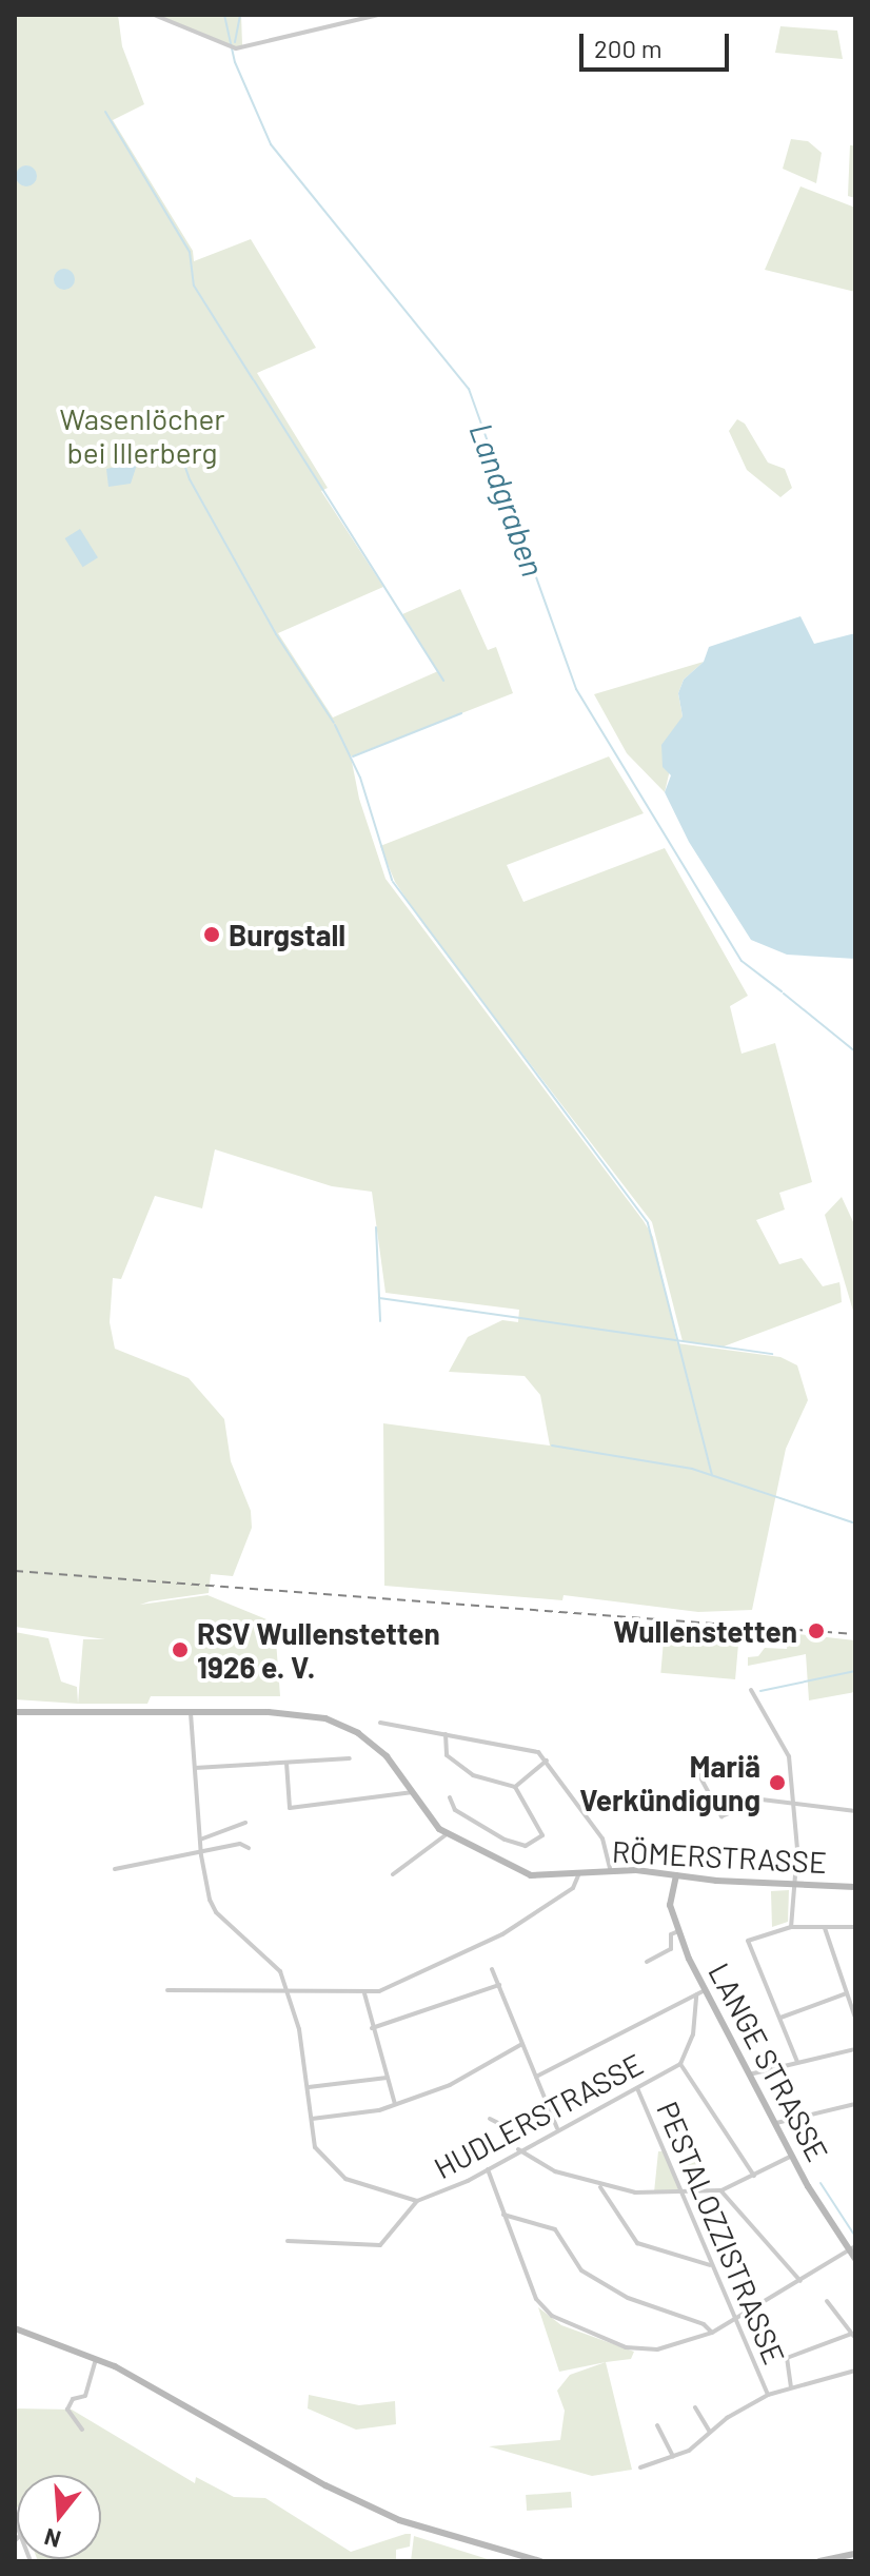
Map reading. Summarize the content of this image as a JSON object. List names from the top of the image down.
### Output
{
  "streets": {
    "street": [
      "RÖMERSTRASSE",
      "LANGE STRASSE",
      "HUDLERSTRASSE",
      "PESTALOZZISTRASSE"
    ]
  },
  "crossings": [
    ["RÖMERSTRASSE", "LANGE STRASSE"],
    ["RÖMERSTRASSE", "HUDLERSTRASSE"],
    ["HUDLERSTRASSE", "PESTALOZZISTRASSE"]
  ],
  "water": ["Landgraben"],
  "parks": ["Wasenlöcher bei Illerberg"],
  "places": [
    "Burgstall",
    "Wullenstetten",
    "RSV Wullenstetten 1926 e. V.",
    "Mariä Verkündigung"
  ],
  "scale_bar": "200 m",
  "north": "bottom"
}
